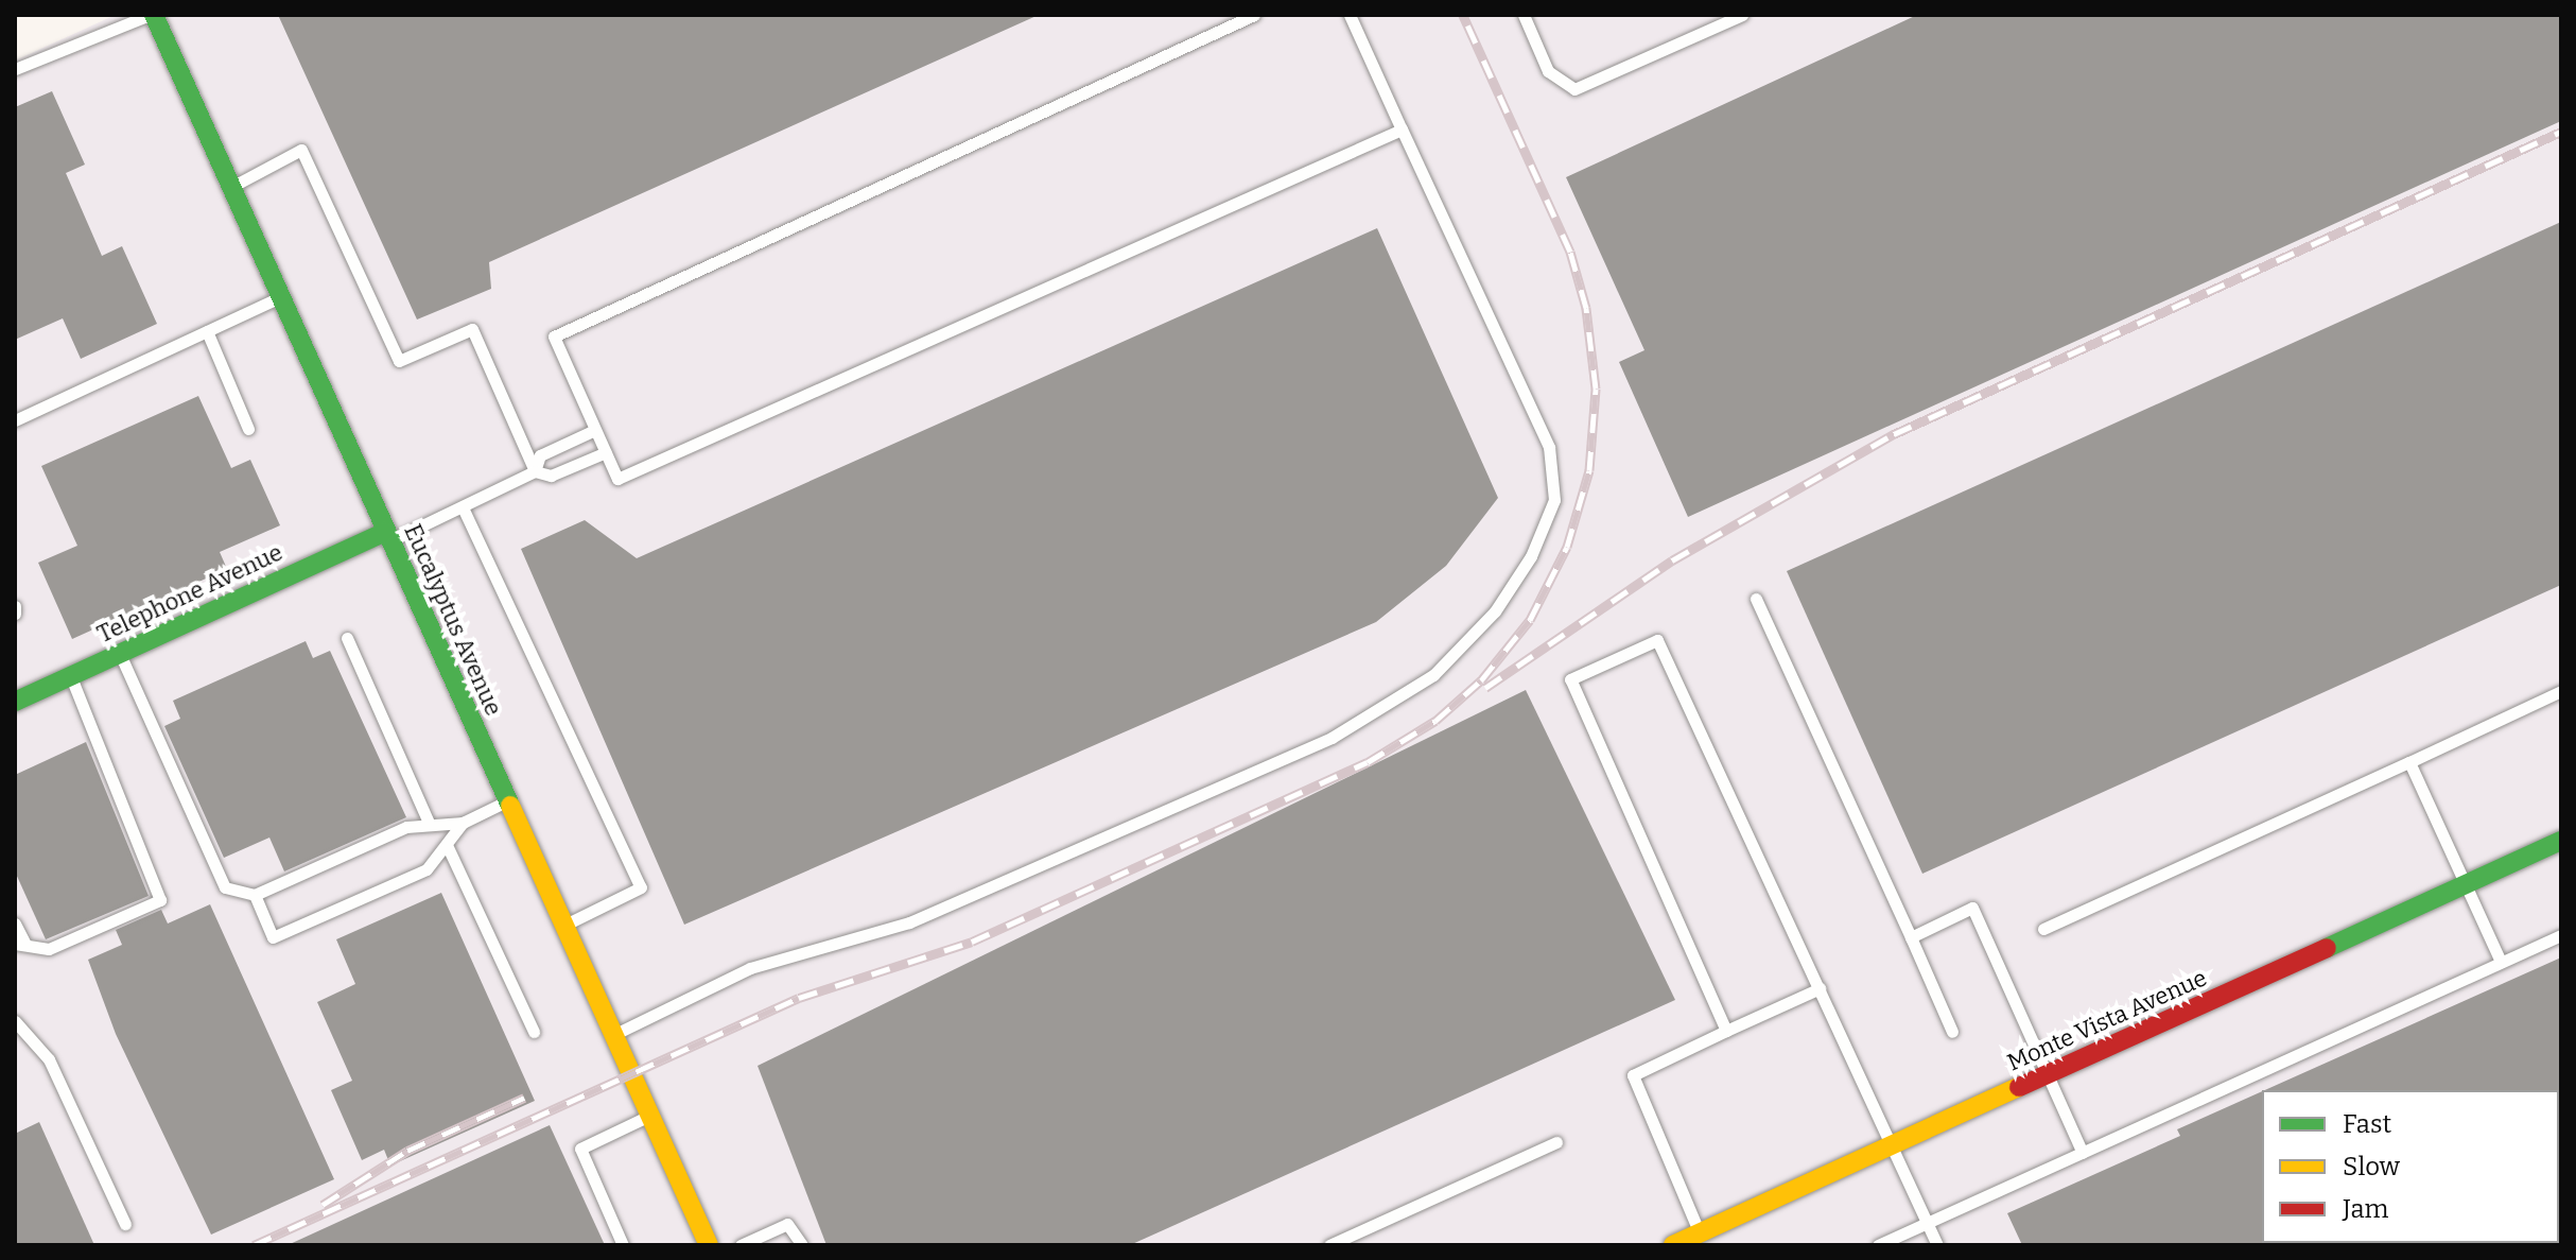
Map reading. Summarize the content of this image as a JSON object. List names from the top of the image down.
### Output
{
  "streets": {
    "street": ["Telephone Avenue", "Eucalyptus Avenue", "Monte Vista Avenue"]
  },
  "crossings": [
    ["Telephone Avenue", "Eucalyptus Avenue"]
  ],
  "legend": ["Fast", "Slow", "Jam"]
}
